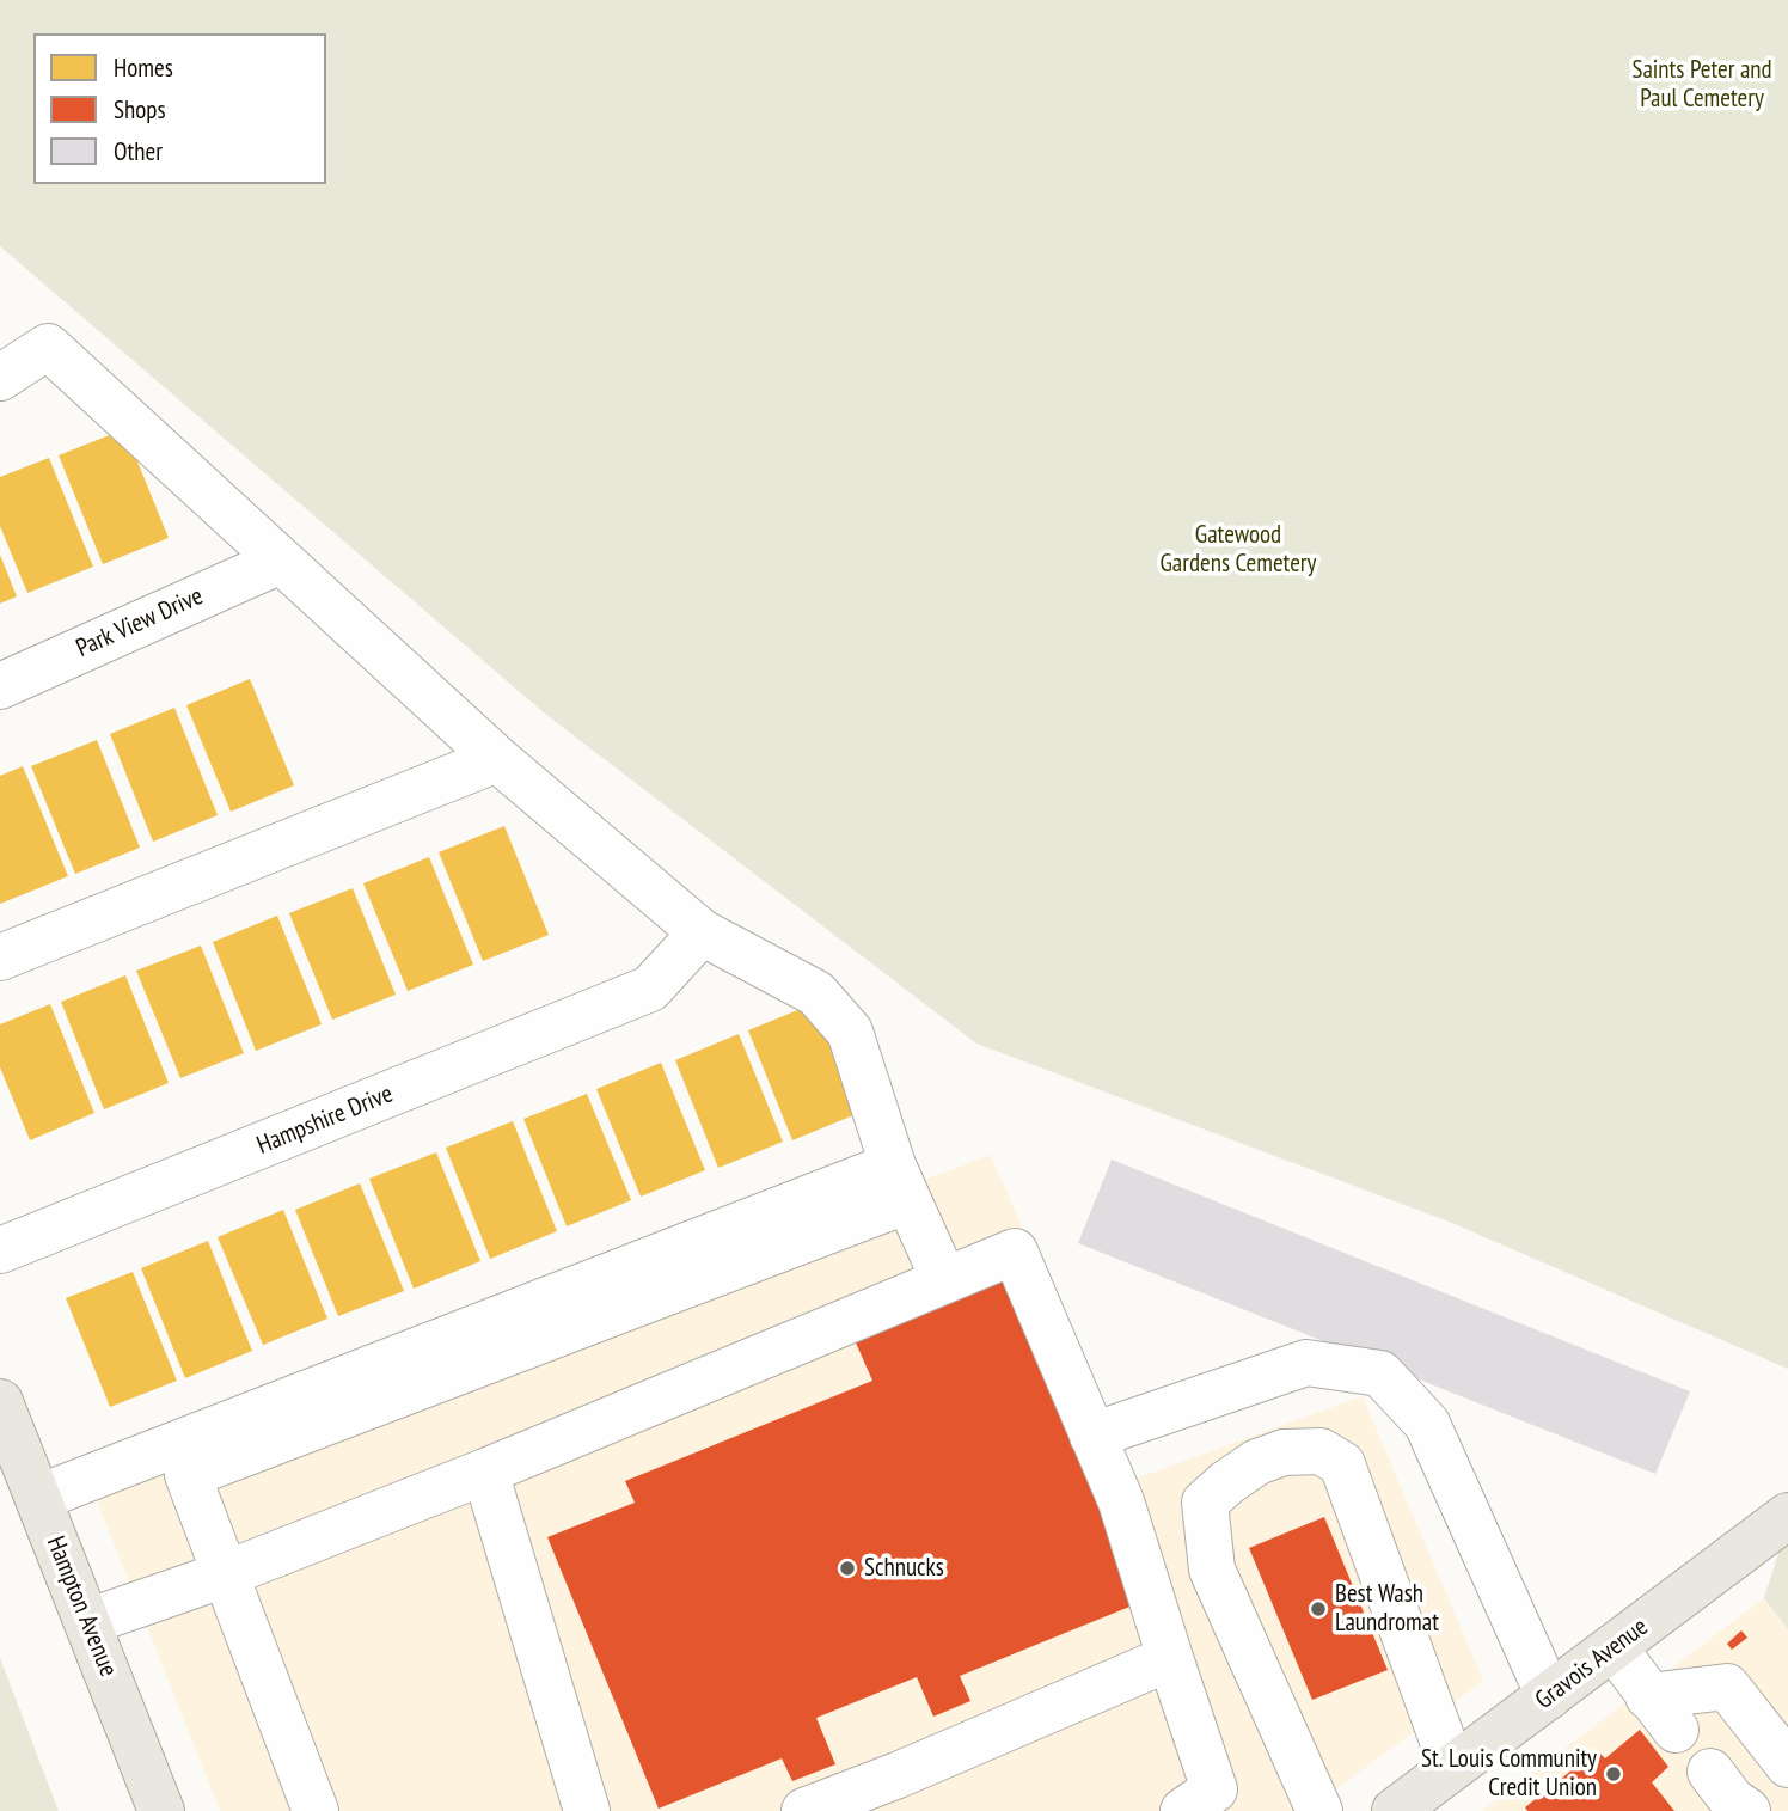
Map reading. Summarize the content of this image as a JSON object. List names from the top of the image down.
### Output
{
  "streets": {
    "main road": ["Hampton Avenue", "Gravois Avenue"],
    "street": ["Park View Drive", "Hampshire Drive"]
  },
  "parks": ["Saints Peter and Paul Cemetery", "Gatewood Gardens Cemetery"],
  "places": ["Schnucks", "Best Wash Laundromat", "St. Louis Community Credit Union"],
  "legend": ["Homes", "Shops", "Other"]
}
